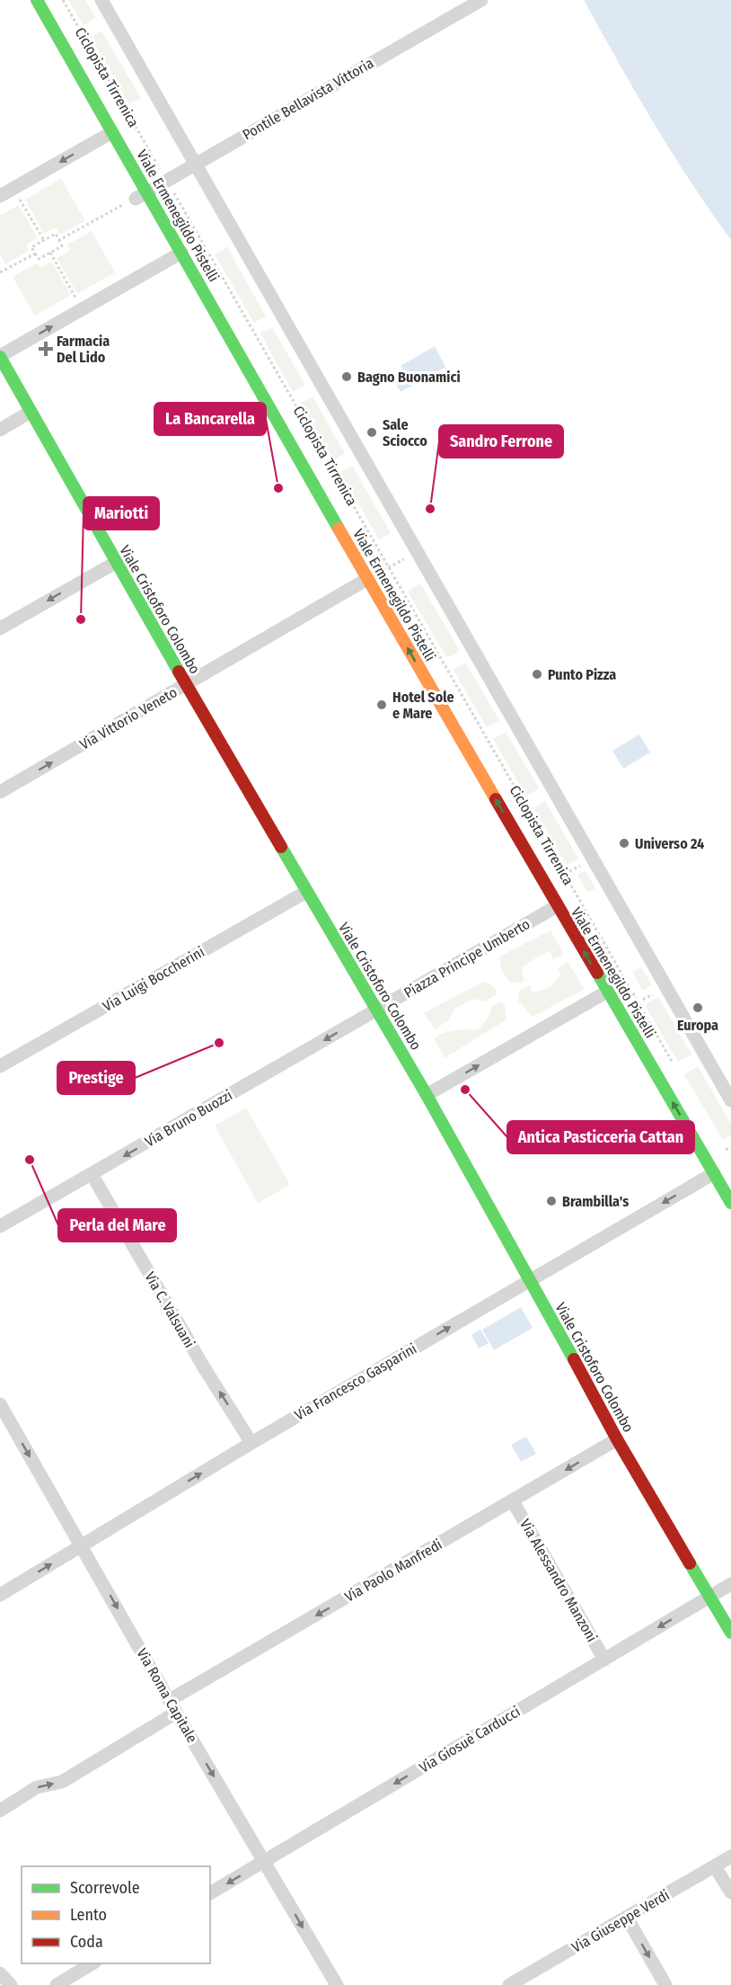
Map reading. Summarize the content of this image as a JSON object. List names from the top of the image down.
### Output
{
  "streets": {
    "street": [
      "Pontile Bellavista Vittoria",
      "Viale Ermenegildo Pistelli",
      "Viale Cristoforo Colombo",
      "Via Vittorio Veneto",
      "Piazza Principe Umberto",
      "Via Luigi Boccherini",
      "Via Bruno Buozzi",
      "Via C. Valsuani",
      "Via Francesco Gasparini",
      "Via Paolo Manfredi",
      "Via Alessandro Manzoni",
      "Via Roma Capitale",
      "Via Giosuè Carducci",
      "Via Giuseppe Verdi"
    ],
    "path": ["Ciclopista Tirrenica"]
  },
  "crossings": [
    ["Ciclopista Tirrenica", "Pontile Bellavista Vittoria"],
    ["Pontile Bellavista Vittoria", "Viale Ermenegildo Pistelli"],
    ["Viale Ermenegildo Pistelli", "Via Vittorio Veneto"],
    ["Viale Ermenegildo Pistelli", "Piazza Principe Umberto"],
    ["Viale Ermenegildo Pistelli", "Via Francesco Gasparini"],
    ["Viale Cristoforo Colombo", "Via Vittorio Veneto"],
    ["Viale Cristoforo Colombo", "Piazza Principe Umberto"],
    ["Viale Cristoforo Colombo", "Via Luigi Boccherini"],
    ["Viale Cristoforo Colombo", "Via Bruno Buozzi"],
    ["Viale Cristoforo Colombo", "Via Francesco Gasparini"],
    ["Viale Cristoforo Colombo", "Via Paolo Manfredi"],
    ["Viale Cristoforo Colombo", "Via Giosuè Carducci"],
    ["Piazza Principe Umberto", "Via Bruno Buozzi"],
    ["Via Bruno Buozzi", "Via C. Valsuani"],
    ["Via C. Valsuani", "Via Francesco Gasparini"],
    ["Via Francesco Gasparini", "Via Roma Capitale"],
    ["Via Paolo Manfredi", "Via Alessandro Manzoni"],
    ["Via Paolo Manfredi", "Via Roma Capitale"],
    ["Via Alessandro Manzoni", "Via Giosuè Carducci"],
    ["Via Roma Capitale", "Via Giosuè Carducci"]
  ],
  "one_way": [
    "Via Vittorio Veneto",
    "Via Bruno Buozzi",
    "Via C. Valsuani",
    "Via Roma Capitale",
    "Via Giosuè Carducci"
  ],
  "places": {
    "health": ["Farmacia Del Lido"],
    "other": [
      "Bagno Buonamici",
      "Sale Sciocco",
      "La Bancarella",
      "Sandro Ferrone",
      "Mariotti",
      "Punto Pizza",
      "Hotel Sole e Mare",
      "Universo 24",
      "Europa",
      "Prestige",
      "Antica Pasticceria Cattan",
      "Perla del Mare",
      "Brambilla's"
    ]
  },
  "legend": ["Scorrevole", "Lento", "Coda"]
}
